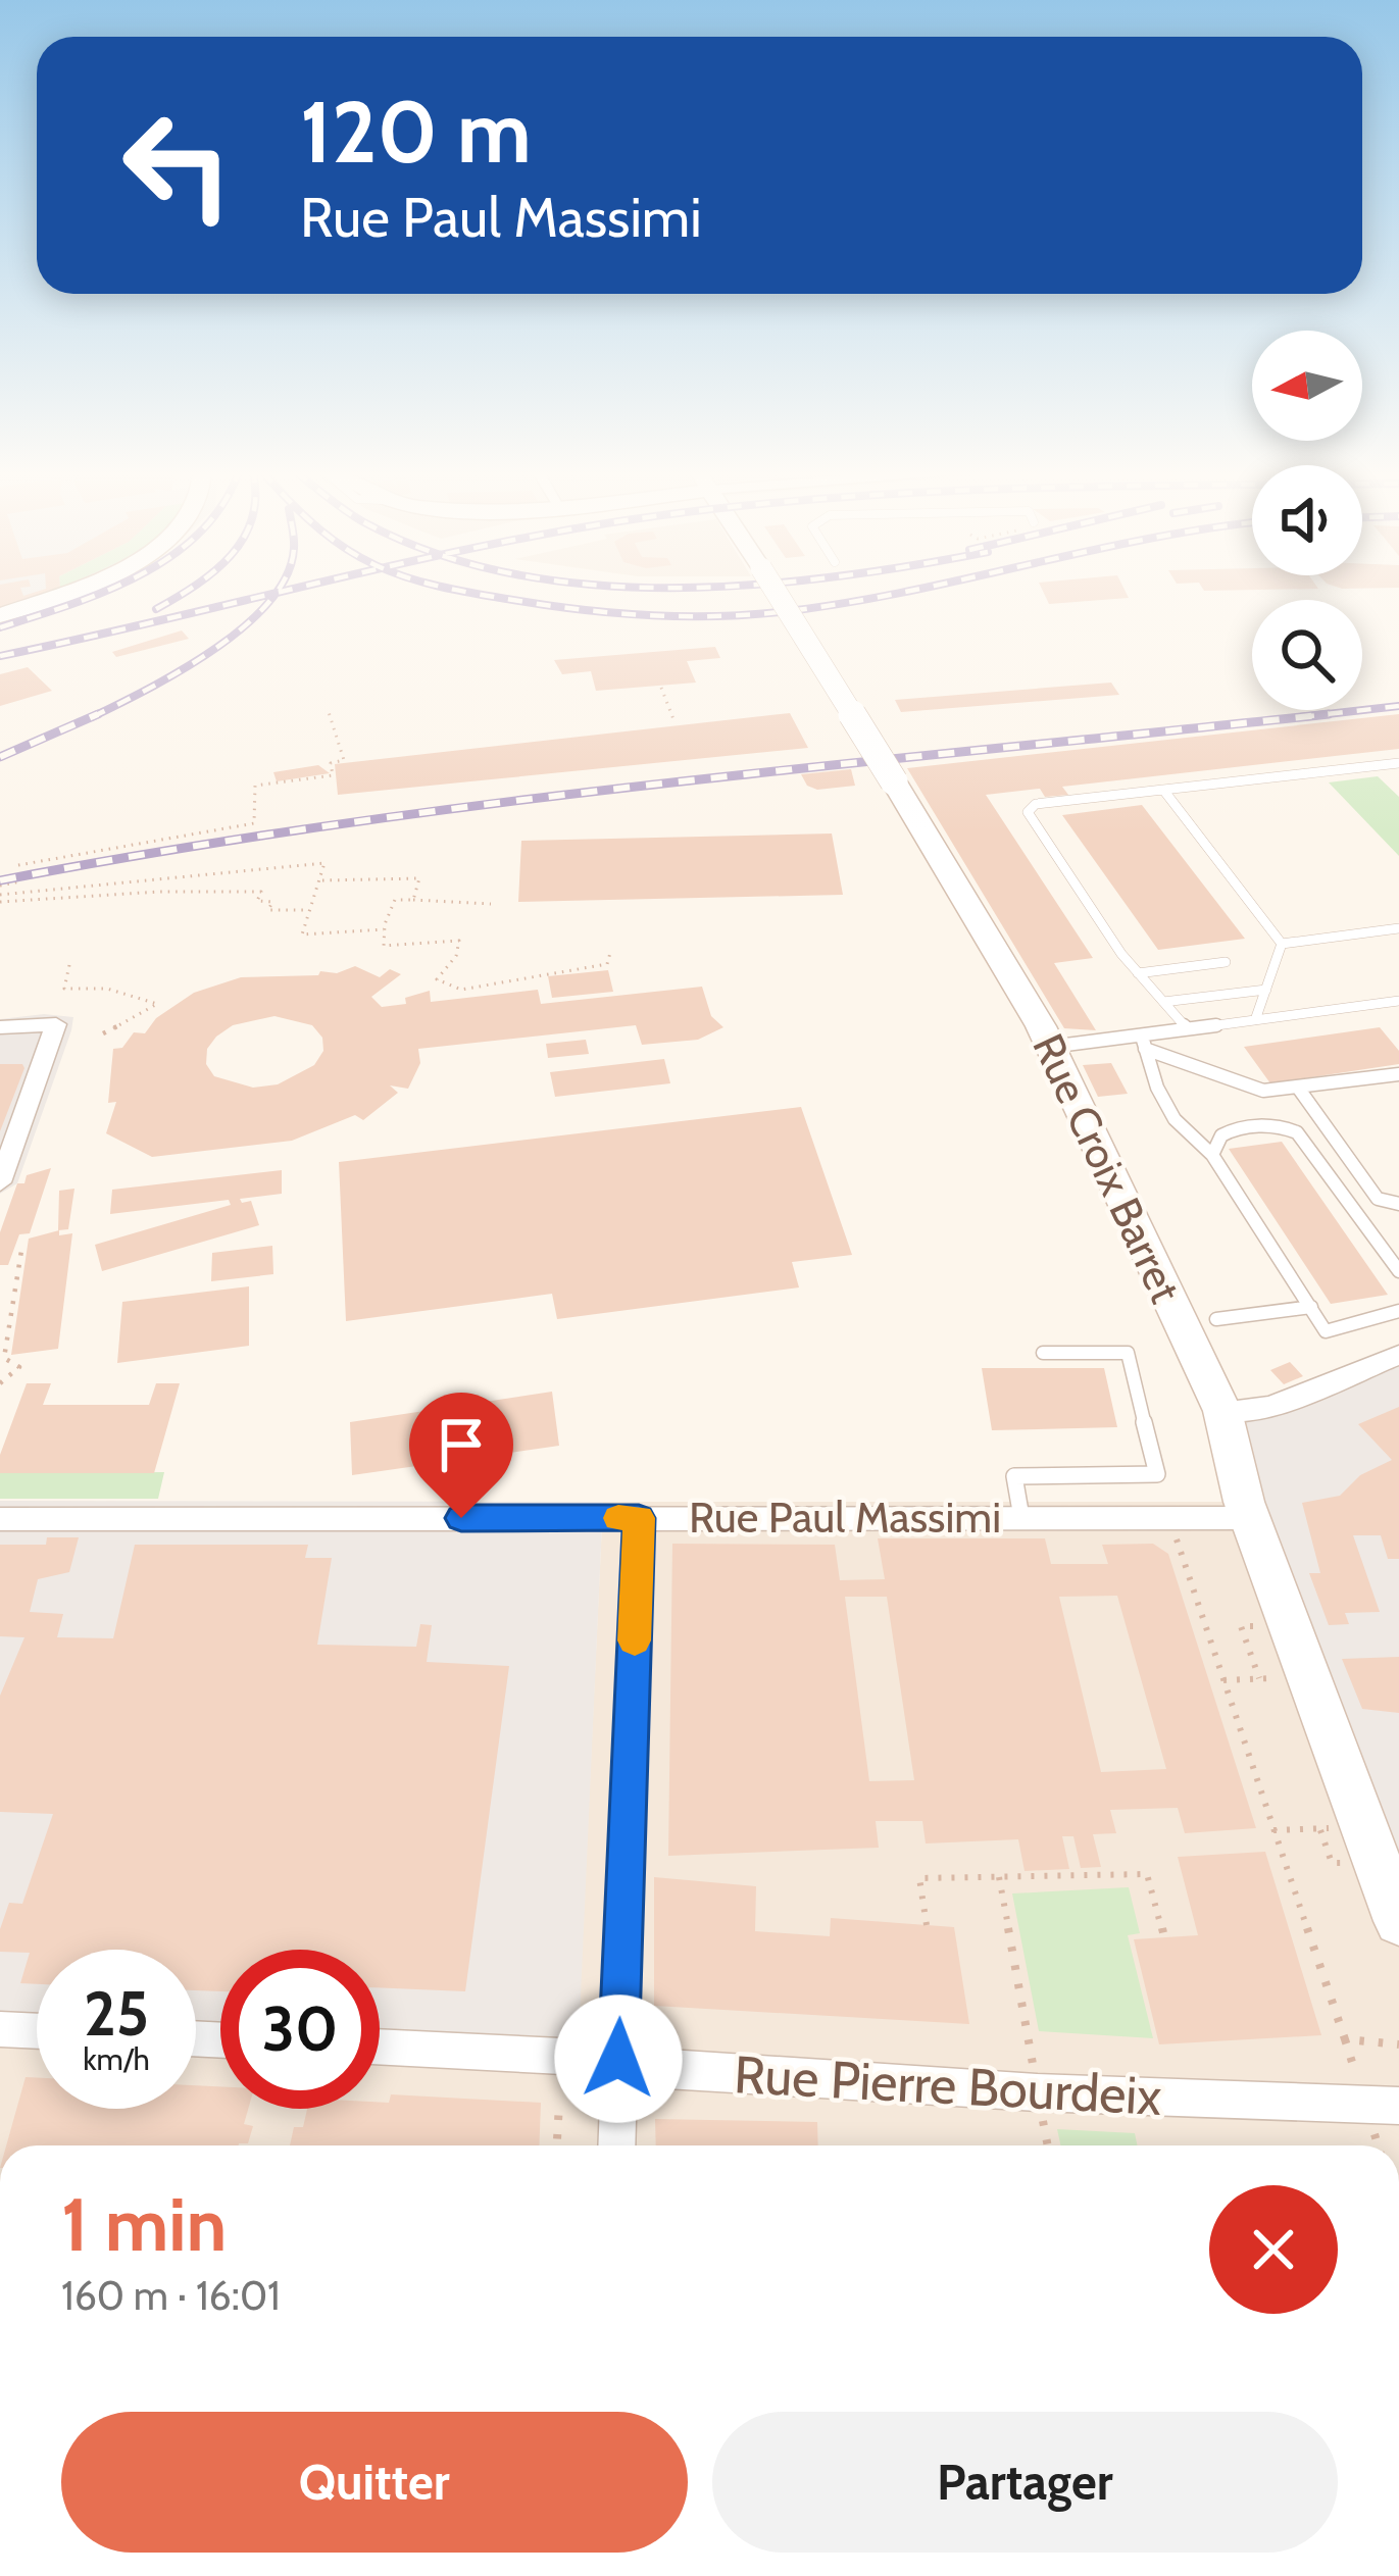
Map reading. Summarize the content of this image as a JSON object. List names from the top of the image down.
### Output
{
  "streets": {
    "street": ["Rue Croix Barret", "Rue Paul Massimi", "Rue Pierre Bourdeix"]
  },
  "crossings": [
    ["Rue Croix Barret", "Rue Paul Massimi"]
  ],
  "north": "left",
  "page": {
    "turn": ["120 m", "Rue Paul Massimi"],
    "speed": "25 km/h",
    "limit": "30",
    "heading": ["1 min", "160 m · 16:01"],
    "buttons": ["Quitter", "Partager"]
  }
}
